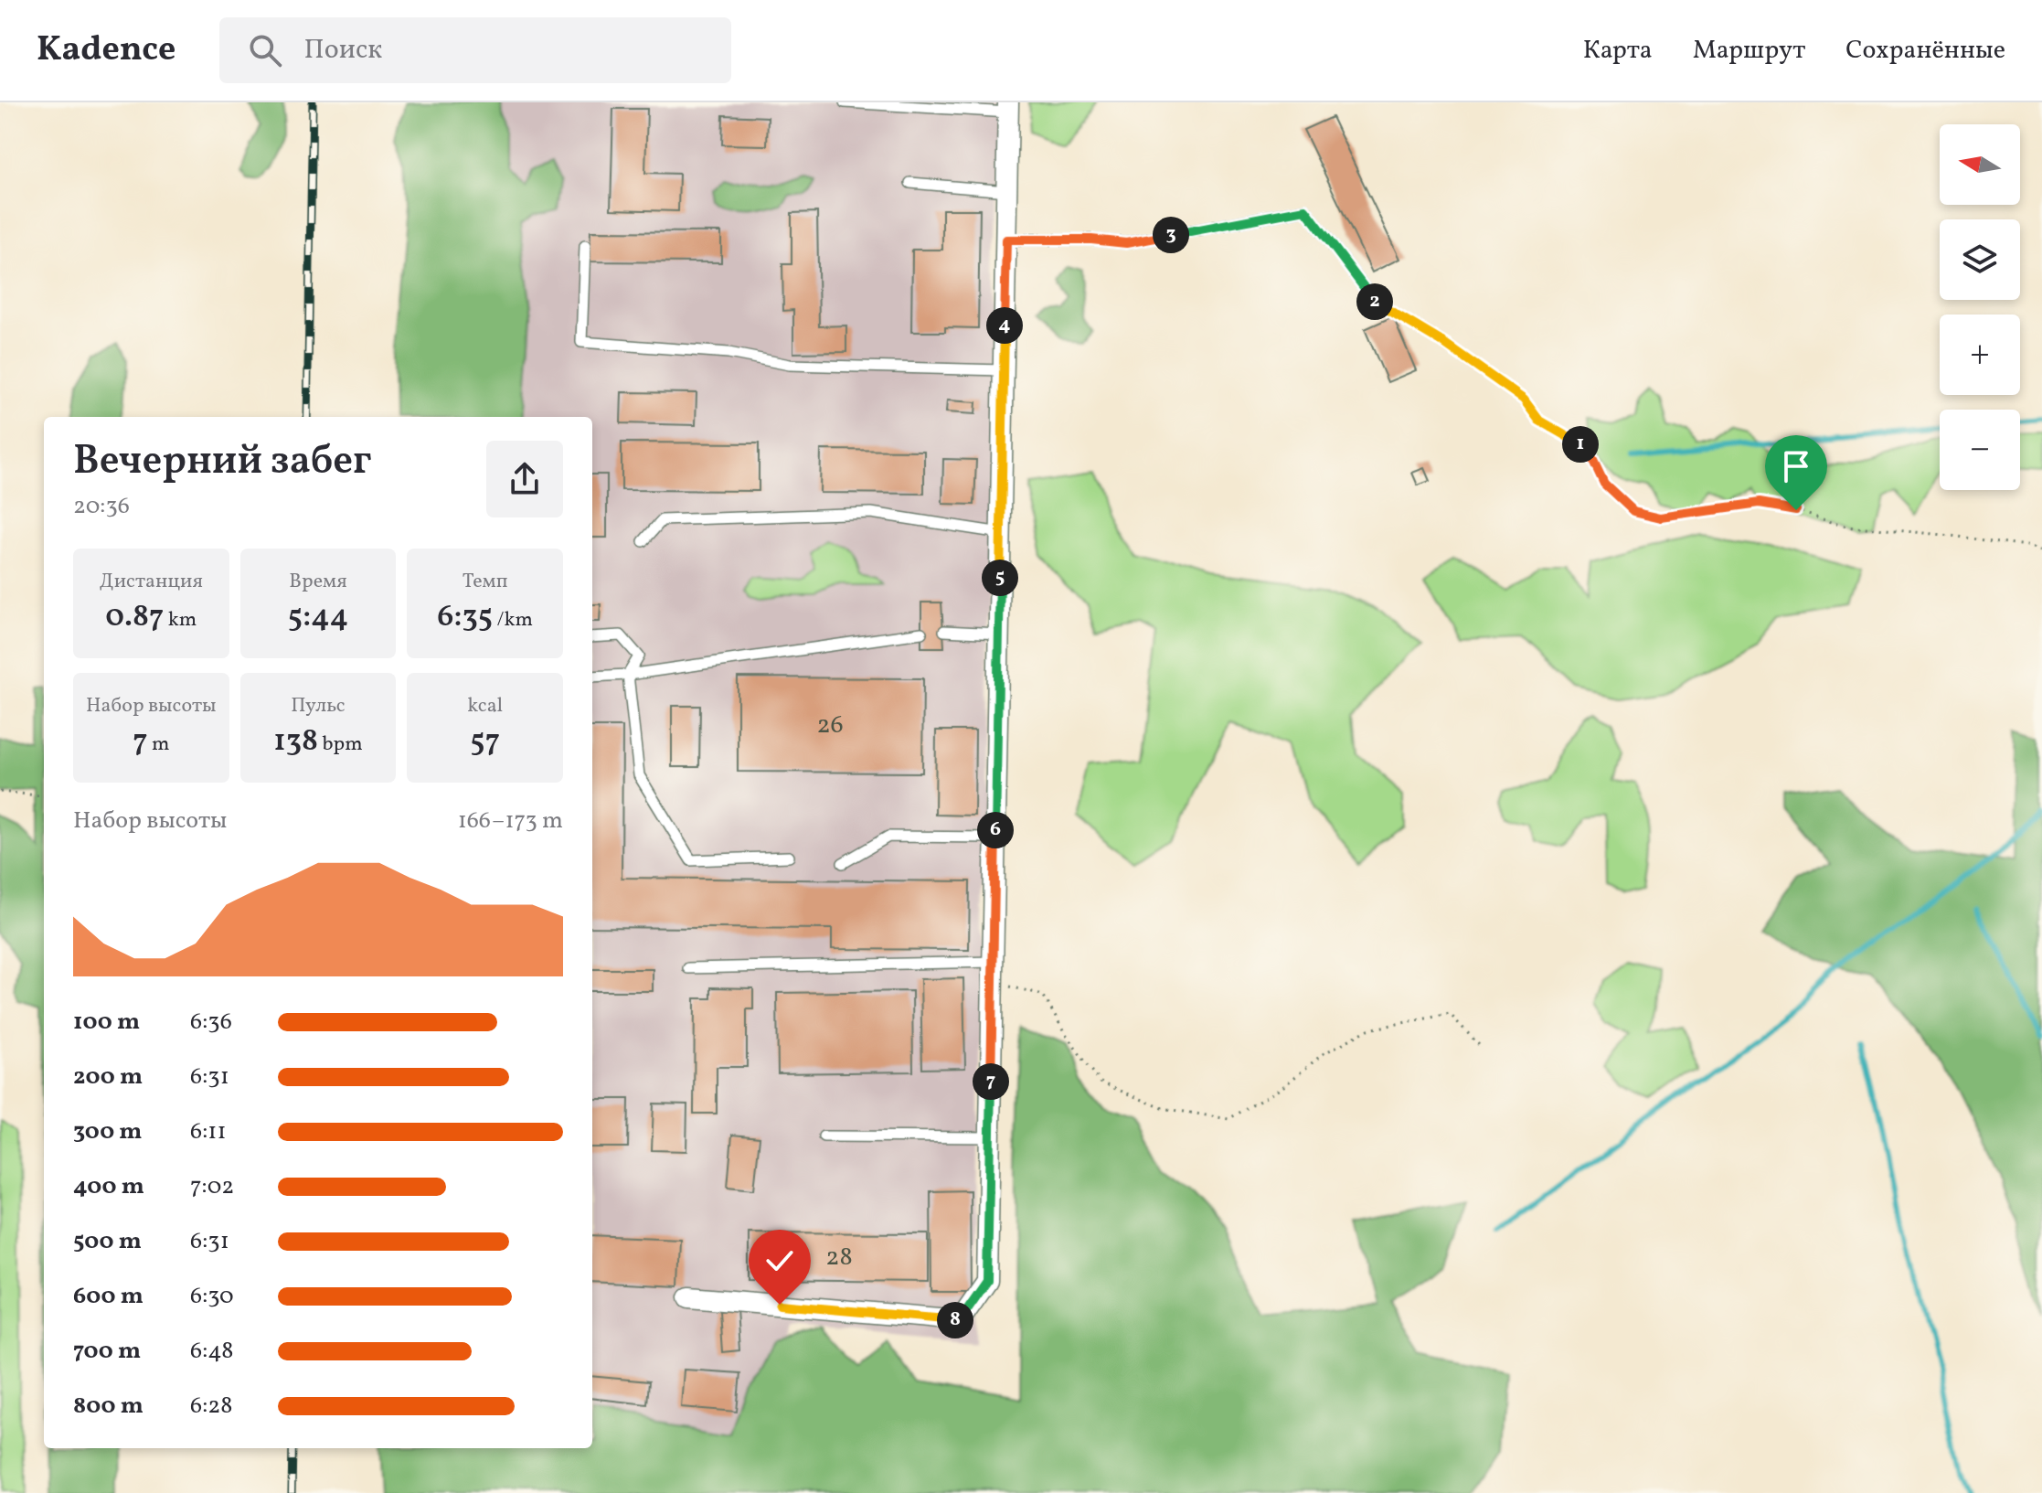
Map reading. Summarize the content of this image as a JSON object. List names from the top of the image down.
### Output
{
  "house_numbers": ["26", "28"],
  "north": "left",
  "page": {
    "header": "Kadence",
    "search": "Поиск",
    "nav": ["Карта", "Маршрут", "Сохранённые"],
    "map_buttons": ["+", "−"],
    "pins": [
      "3",
      "2",
      "4",
      "1",
      "5",
      "6",
      "7",
      "8"
    ],
    "heading": ["Вечерний забег", "20:36"],
    "stats": [
      ["Дистанция", "0.87 km"],
      ["Время", "5:44"],
      ["Темп", "6:35 /km"],
      ["Набор высоты", "7 m"],
      ["Пульс", "138 bpm"],
      ["kcal", "57"]
    ],
    "chart": ["Набор высоты", "166–173 m"],
    "list": [
      {
        "name": "100 m",
        "note": "6:36"
      },
      {
        "name": "200 m",
        "note": "6:31"
      },
      {
        "name": "300 m",
        "note": "6:11"
      },
      {
        "name": "400 m",
        "note": "7:02"
      },
      {
        "name": "500 m",
        "note": "6:31"
      },
      {
        "name": "600 m",
        "note": "6:30"
      },
      {
        "name": "700 m",
        "note": "6:48"
      },
      {
        "name": "800 m",
        "note": "6:28"
      }
    ]
  }
}
